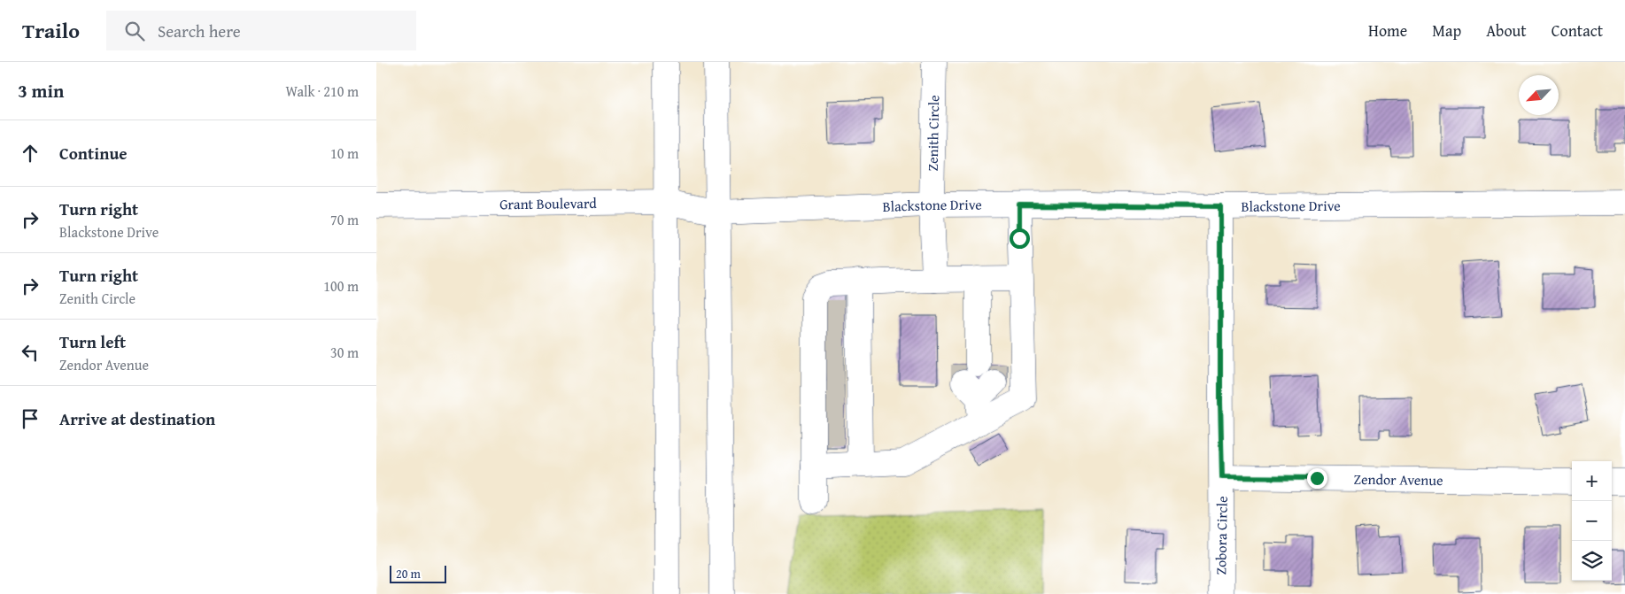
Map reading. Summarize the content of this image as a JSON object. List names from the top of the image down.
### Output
{
  "streets": {
    "main road": [
      "Zenith Circle",
      "Grant Boulevard",
      "Blackstone Drive",
      "Zendor Avenue",
      "Zobora Circle"
    ]
  },
  "crossings": [
    ["Zenith Circle", "Blackstone Drive"],
    ["Grant Boulevard", "Blackstone Drive"],
    ["Zendor Avenue", "Zobora Circle"]
  ],
  "scale_bar": "20 m",
  "north": "bottom left",
  "page": {
    "header": "Trailo",
    "search": "Search here",
    "nav": [
      "Home",
      "Map",
      "About",
      "Contact"
    ],
    "heading": ["3 min", "Walk · 210 m"],
    "list": [
      ["Continue", "10 m"],
      ["Turn right", "Blackstone Drive", "70 m"],
      ["Turn right", "Zenith Circle", "100 m"],
      ["Turn left", "Zendor Avenue", "30 m"],
      "Arrive at destination"
    ],
    "map_buttons": ["+", "−"],
    "scale": "20 m"
  }
}
